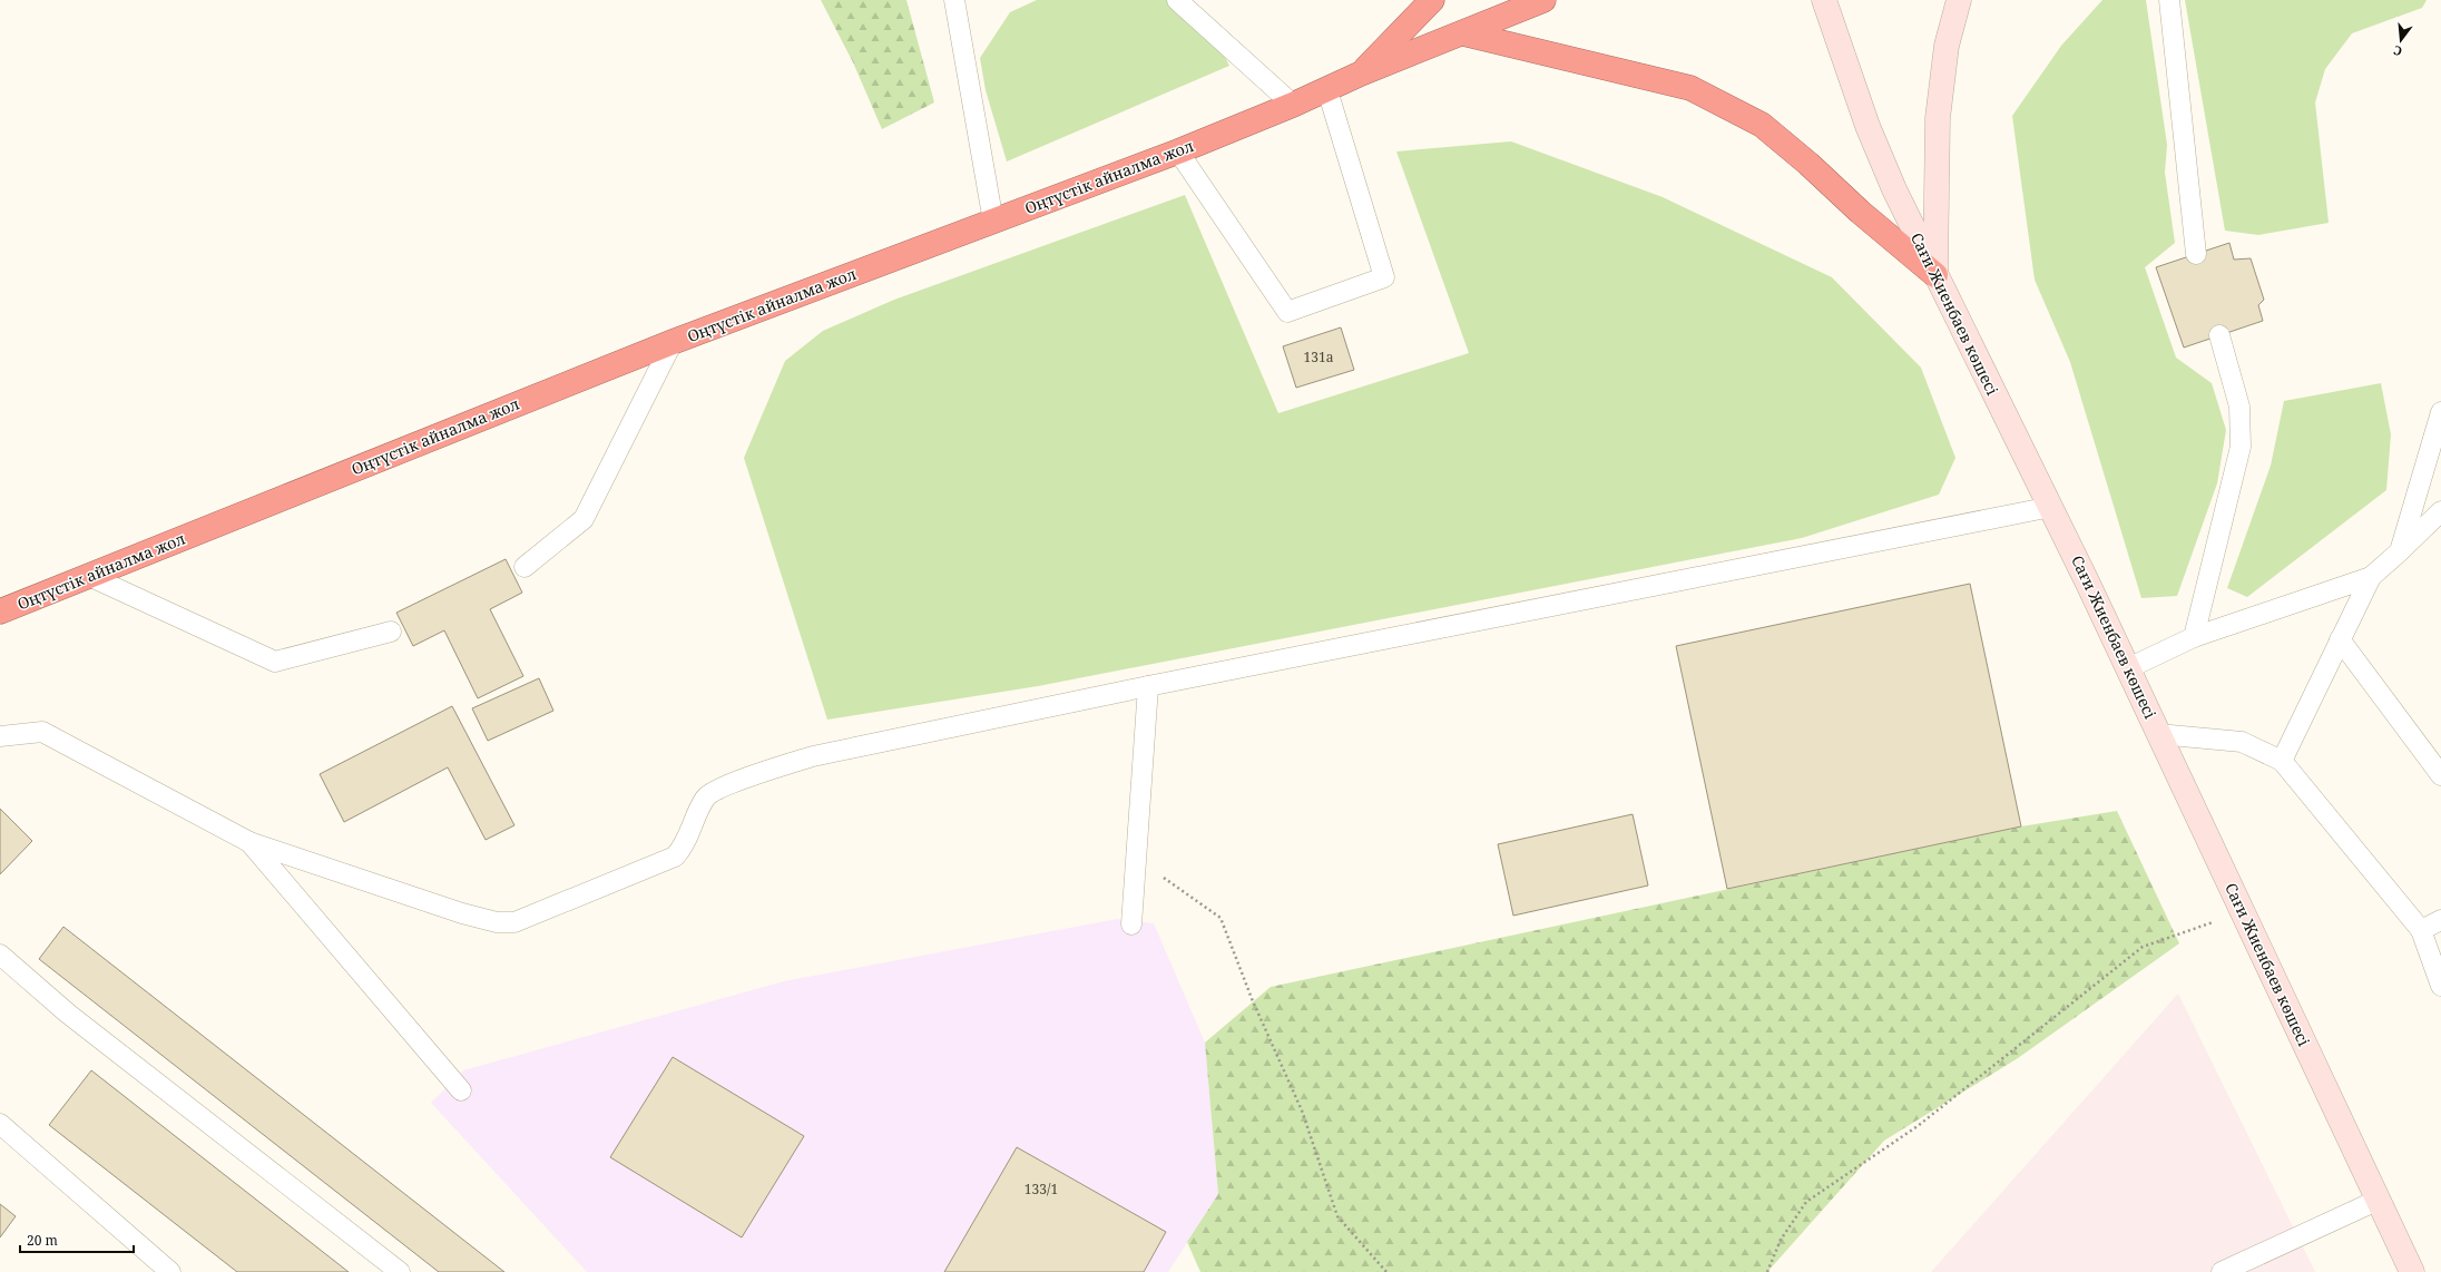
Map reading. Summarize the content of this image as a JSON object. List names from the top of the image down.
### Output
{
  "streets": {
    "highway": ["Оңтүстік айналма жол"],
    "main road": ["Сағи Жиенбаев көшесі"]
  },
  "house_numbers": ["131а", "133/1"],
  "scale_bar": "20 m",
  "north": "bottom"
}
